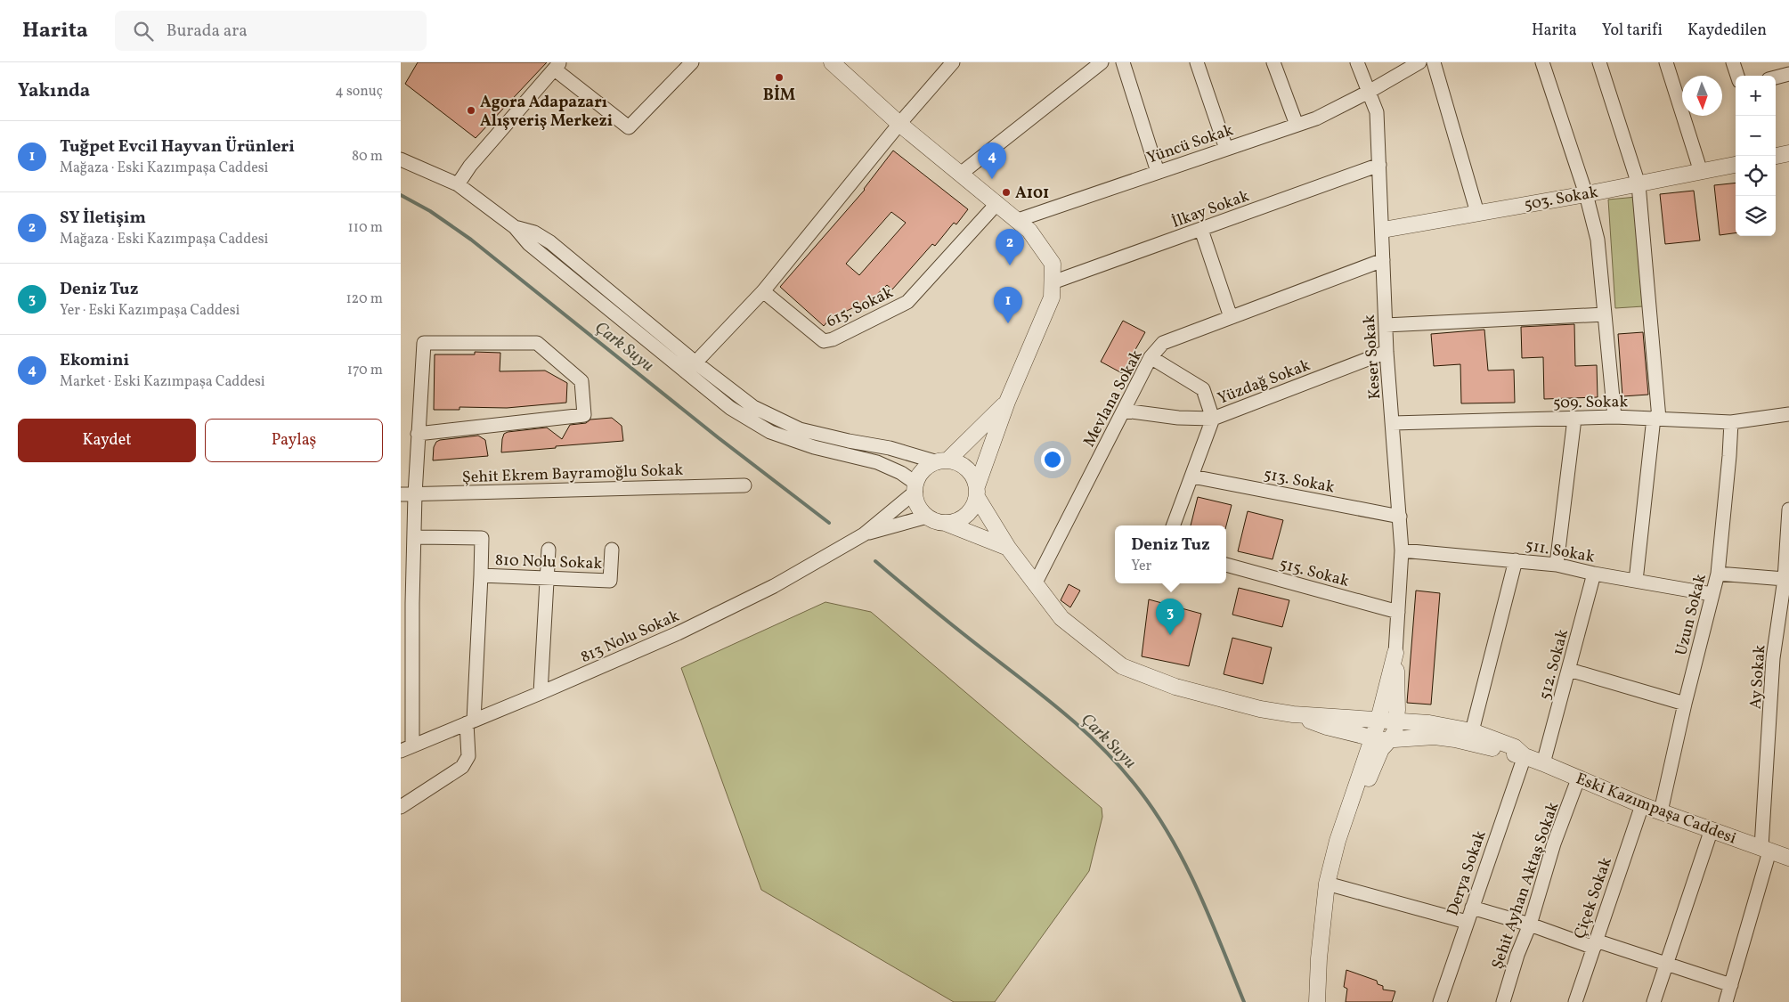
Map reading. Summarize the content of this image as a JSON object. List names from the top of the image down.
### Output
{
  "streets": {
    "street": [
      "Yüncü Sokak",
      "503. Sokak",
      "İlkay Sokak",
      "615. Sokak",
      "Keser Sokak",
      "Yüzdağ Sokak",
      "Mevlana Sokak",
      "509. Sokak",
      "Şehit Ekrem Bayramoğlu Sokak",
      "513. Sokak",
      "511. Sokak",
      "810 Nolu Sokak",
      "515. Sokak",
      "Uzun Sokak",
      "813 Nolu Sokak",
      "512. Sokak",
      "Ay Sokak",
      "Eski Kazımpaşa Caddesi",
      "Derya Sokak",
      "Şehit Ayhan Aktaş Sokak",
      "Çiçek Sokak"
    ]
  },
  "crossings": [
    ["Yüncü Sokak", "Keser Sokak"],
    ["503. Sokak", "Keser Sokak"],
    ["İlkay Sokak", "Keser Sokak"],
    ["Keser Sokak", "Yüzdağ Sokak"],
    ["Keser Sokak", "Mevlana Sokak"],
    ["Keser Sokak", "509. Sokak"],
    ["Keser Sokak", "513. Sokak"],
    ["Keser Sokak", "511. Sokak"],
    ["Keser Sokak", "515. Sokak"],
    ["Yüzdağ Sokak", "513. Sokak"],
    ["Mevlana Sokak", "Eski Kazımpaşa Caddesi"],
    ["509. Sokak", "Uzun Sokak"],
    ["511. Sokak", "Uzun Sokak"],
    ["511. Sokak", "512. Sokak"],
    ["Uzun Sokak", "Eski Kazımpaşa Caddesi"],
    ["512. Sokak", "Eski Kazımpaşa Caddesi"],
    ["Ay Sokak", "Eski Kazımpaşa Caddesi"],
    ["Eski Kazımpaşa Caddesi", "Derya Sokak"],
    ["Eski Kazımpaşa Caddesi", "Şehit Ayhan Aktaş Sokak"],
    ["Eski Kazımpaşa Caddesi", "Çiçek Sokak"]
  ],
  "water": ["Çark Suyu"],
  "places": ["BİM", "Agora Adapazarı Alışveriş Merkezi", "A101"],
  "north": "bottom",
  "page": {
    "header": "Harita",
    "search": "Burada ara",
    "nav": ["Harita", "Yol tarifi", "Kaydedilen"],
    "heading": ["Yakında", "4 sonuç"],
    "map_buttons": ["+", "−"],
    "list": [
      {
        "mark": "1",
        "name": "Tuğpet Evcil Hayvan Ürünleri",
        "note": "Mağaza · Eski Kazımpaşa Caddesi",
        "value": "80 m"
      },
      {
        "mark": "2",
        "name": "SY İletişim",
        "note": "Mağaza · Eski Kazımpaşa Caddesi",
        "value": "110 m"
      },
      {
        "mark": "3",
        "name": "Deniz Tuz",
        "note": "Yer · Eski Kazımpaşa Caddesi",
        "value": "120 m"
      },
      {
        "mark": "4",
        "name": "Ekomini",
        "note": "Market · Eski Kazımpaşa Caddesi",
        "value": "170 m"
      }
    ],
    "pins": [
      "4",
      "2",
      "1",
      "3"
    ],
    "buttons": ["Kaydet", "Paylaş"],
    "popup": ["Deniz Tuz", "Yer"]
  }
}
